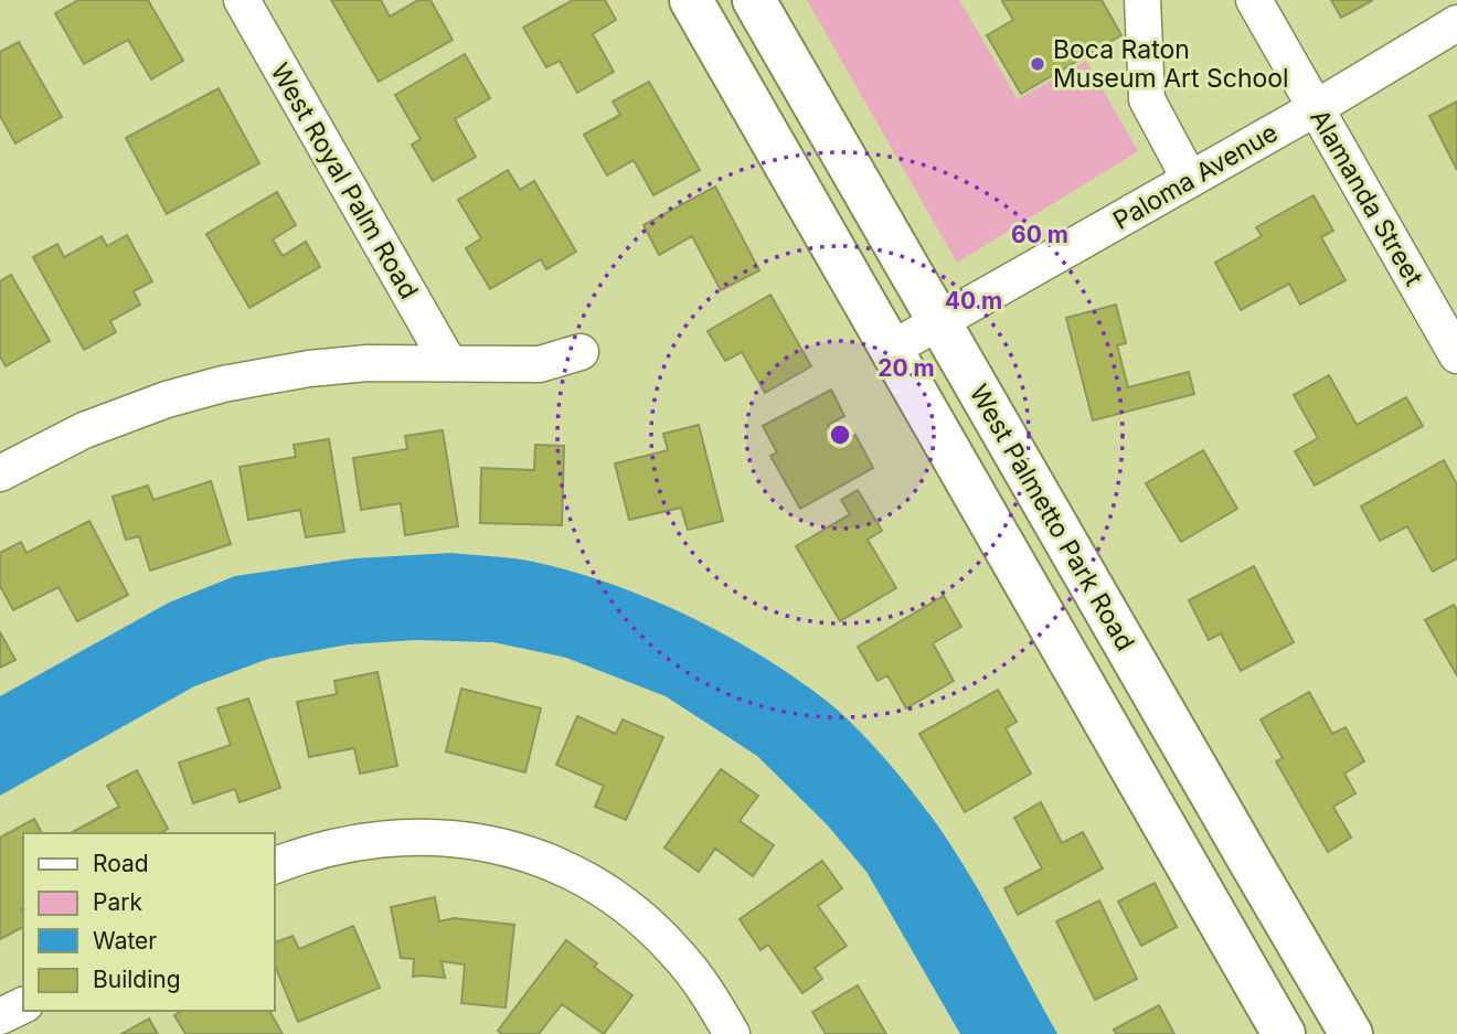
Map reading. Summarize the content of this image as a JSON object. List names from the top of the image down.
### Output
{
  "streets": {
    "main road": ["West Palmetto Park Road"],
    "street": ["Paloma Avenue", "West Royal Palm Road", "Alamanda Street"]
  },
  "crossings": [
    ["Paloma Avenue", "Alamanda Street"],
    ["Paloma Avenue", "West Palmetto Park Road"]
  ],
  "places": ["Boca Raton Museum Art School"],
  "legend": [
    "Road",
    "Park",
    "Water",
    "Building"
  ],
  "rings": ["60 m", "40 m", "20 m"]
}
